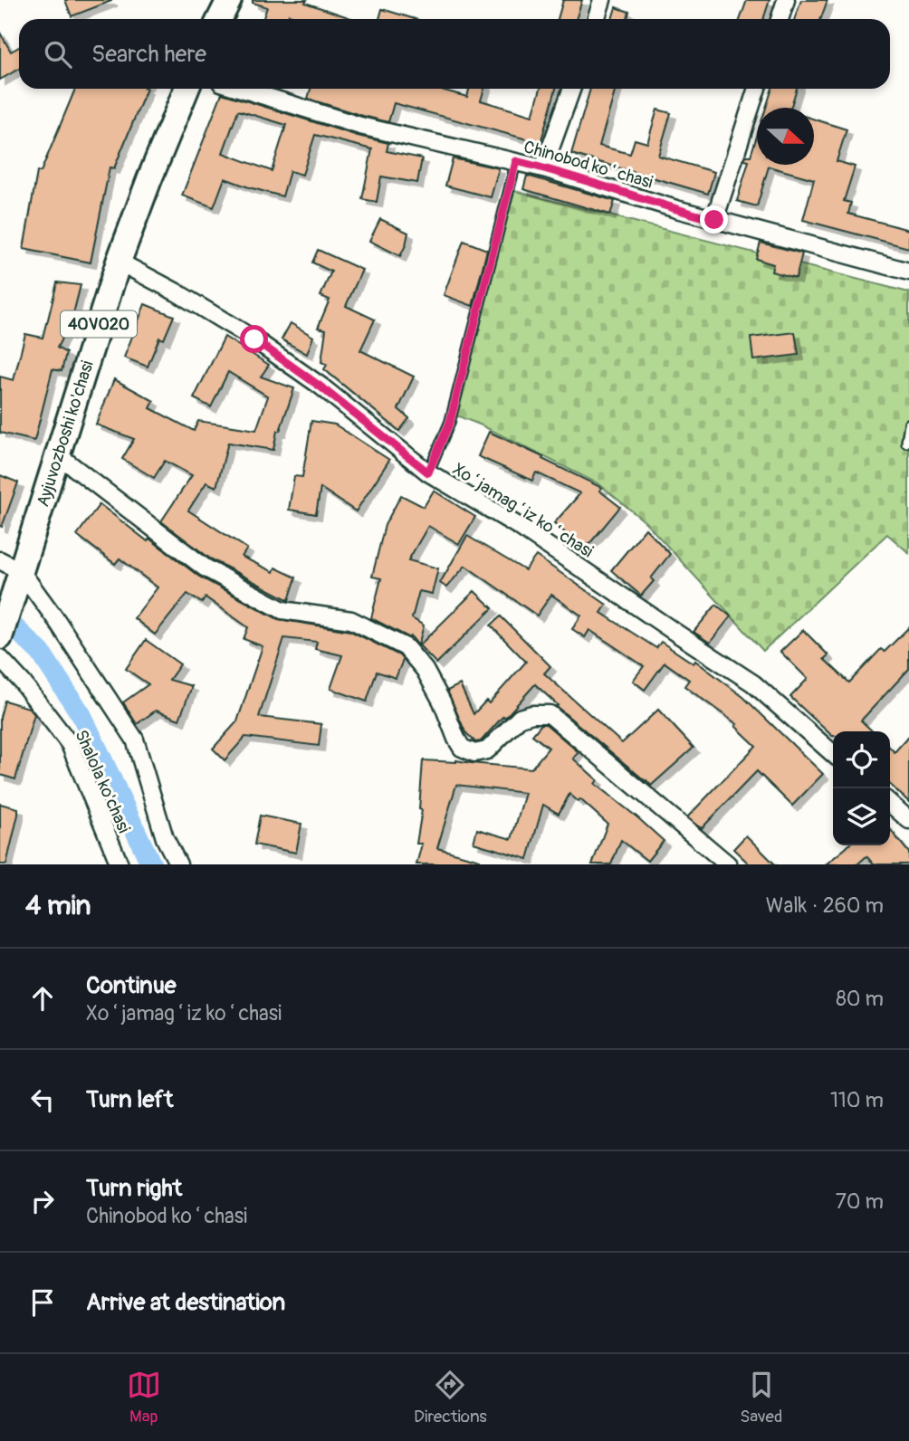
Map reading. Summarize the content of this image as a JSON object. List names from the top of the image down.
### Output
{
  "streets": {
    "main road": ["40V020", "Ayjuvozboshi ko'chasi"],
    "street": ["Chinobod koʻchasi", "Xoʻjamagʻiz koʻchasi", "Shalola ko'chasi"]
  },
  "crossings": [
    ["40V020", "Ayjuvozboshi ko'chasi"],
    ["Ayjuvozboshi ko'chasi", "Xoʻjamagʻiz koʻchasi"]
  ],
  "north": "right",
  "page": {
    "search": "Search here",
    "heading": ["4 min", "Walk · 260 m"],
    "list": [
      ["Continue", "Xoʻjamagʻiz koʻchasi", "80 m"],
      ["Turn left", "110 m"],
      ["Turn right", "Chinobod koʻchasi", "70 m"],
      "Arrive at destination"
    ],
    "nav": ["Map", "Directions", "Saved"]
  }
}
